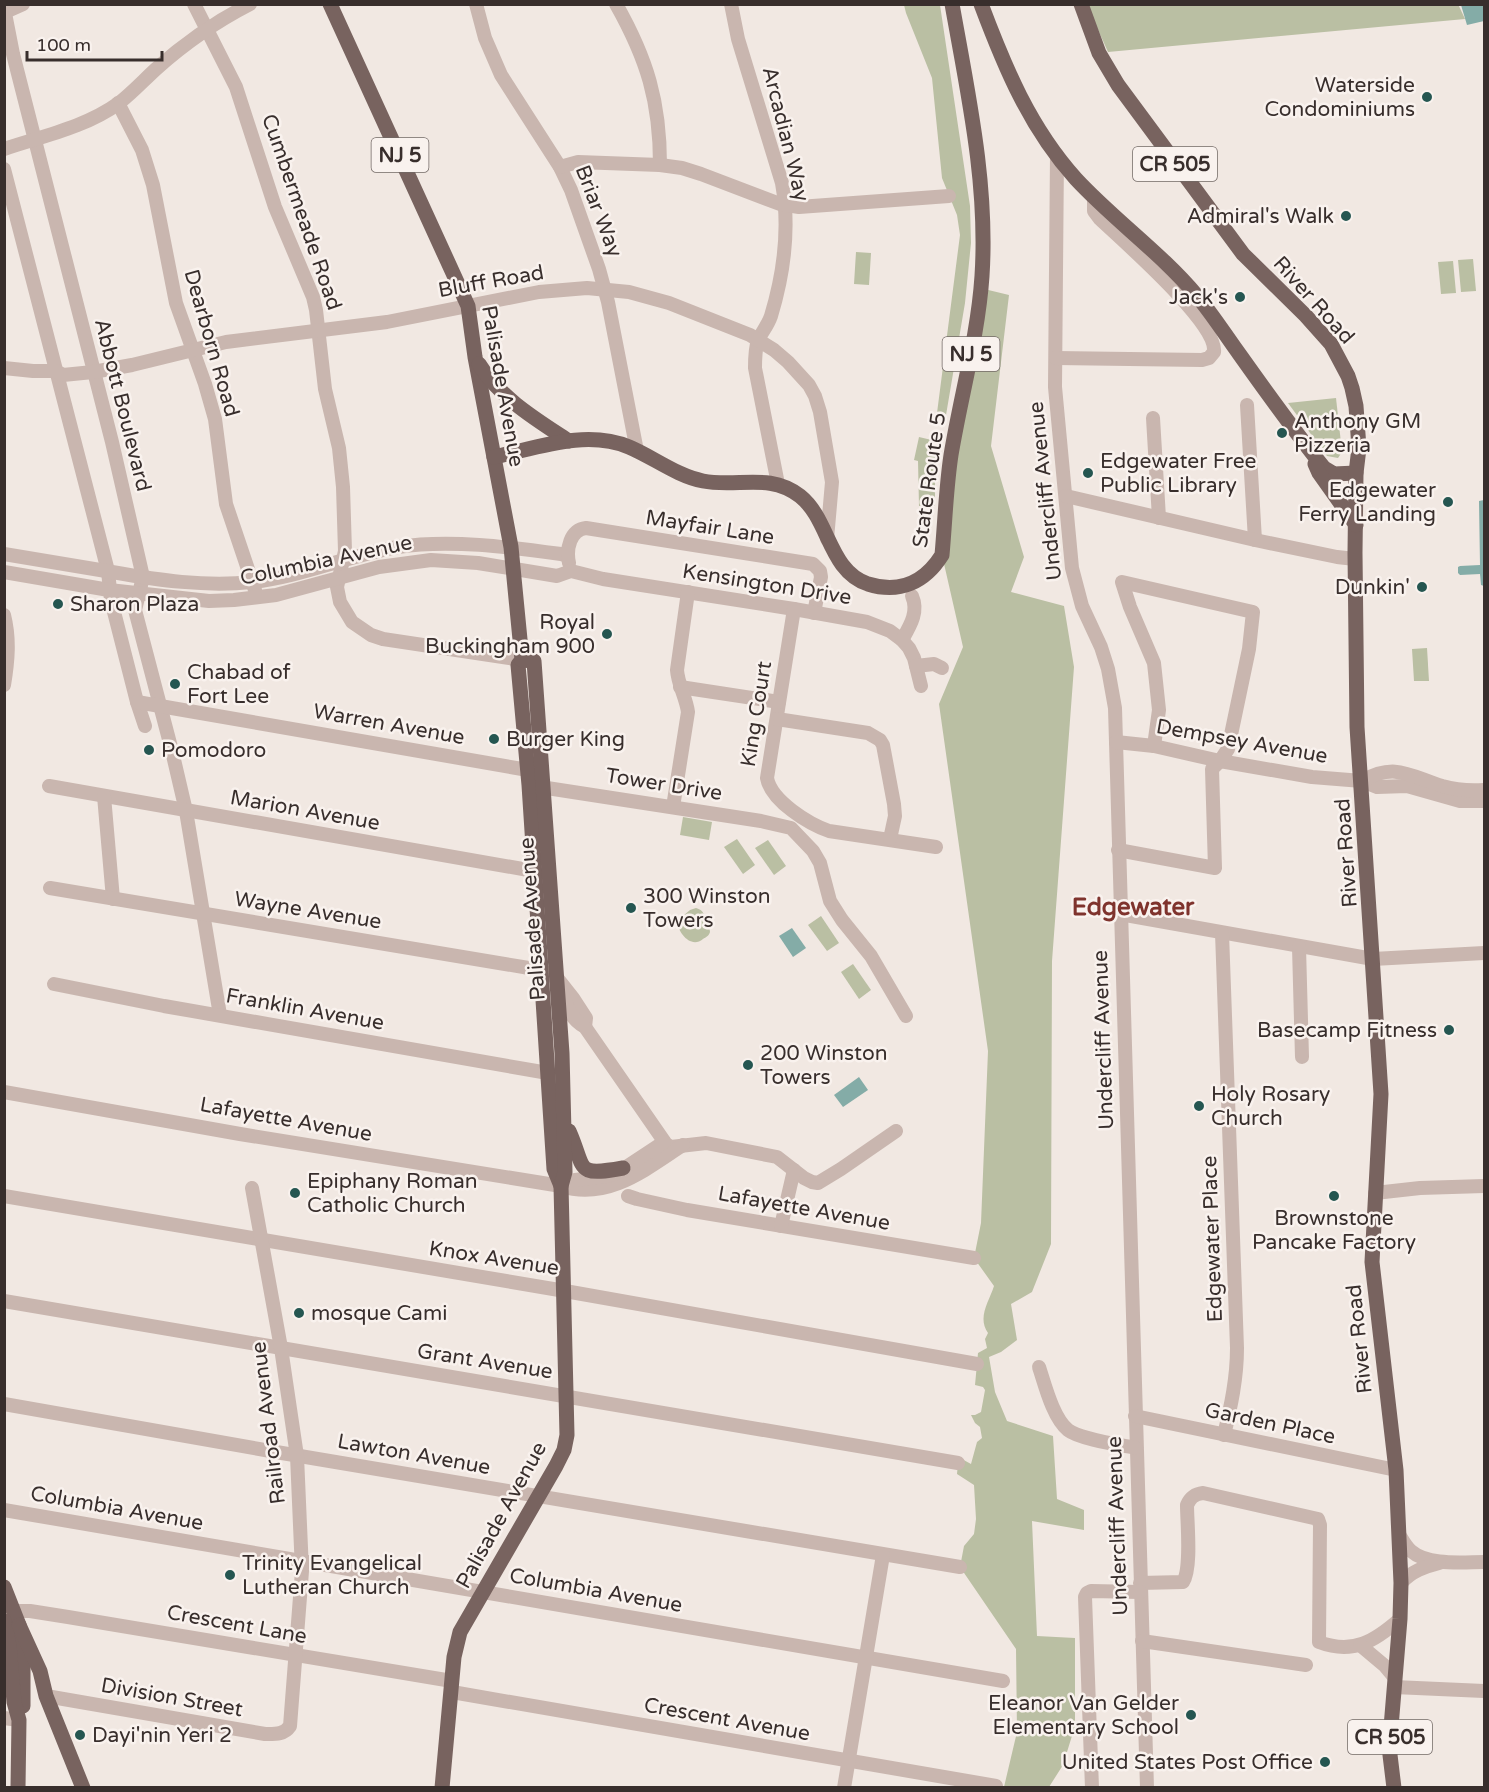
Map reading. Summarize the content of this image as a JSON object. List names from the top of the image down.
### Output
{
  "streets": {
    "main road": [
      "NJ 5",
      "CR 505",
      "River Road",
      "Palisade Avenue",
      "State Route 5"
    ],
    "street": [
      "Arcadian Way",
      "Briar Way",
      "Cumbermeade Road",
      "Bluff Road",
      "Dearborn Road",
      "Abbott Boulevard",
      "Undercliff Avenue",
      "Mayfair Lane",
      "Columbia Avenue",
      "Kensington Drive",
      "King Court",
      "Warren Avenue",
      "Dempsey Avenue",
      "Tower Drive",
      "Marion Avenue",
      "Wayne Avenue",
      "Franklin Avenue",
      "Lafayette Avenue",
      "Edgewater Place",
      "Knox Avenue",
      "Grant Avenue",
      "Railroad Avenue",
      "Garden Place",
      "Lawton Avenue",
      "Crescent Lane",
      "Division Street",
      "Crescent Avenue"
    ]
  },
  "crossings": [
    ["Arcadian Way", "Bluff Road"],
    ["Arcadian Way", "State Route 5"],
    ["NJ 5", "Palisade Avenue"],
    ["NJ 5", "State Route 5"],
    ["Briar Way", "Bluff Road"],
    ["Briar Way", "State Route 5"],
    ["Cumbermeade Road", "Bluff Road"],
    ["Cumbermeade Road", "Palisade Avenue"],
    ["Cumbermeade Road", "Columbia Avenue"],
    ["Bluff Road", "Dearborn Road"],
    ["Bluff Road", "Palisade Avenue"],
    ["Bluff Road", "Abbott Boulevard"],
    ["Bluff Road", "State Route 5"],
    ["River Road", "Dempsey Avenue"],
    ["River Road", "Garden Place"],
    ["Dearborn Road", "Columbia Avenue"],
    ["Palisade Avenue", "State Route 5"],
    ["Palisade Avenue", "Columbia Avenue"],
    ["Palisade Avenue", "Kensington Drive"],
    ["Palisade Avenue", "Warren Avenue"],
    ["Palisade Avenue", "Tower Drive"],
    ["Palisade Avenue", "Marion Avenue"],
    ["Palisade Avenue", "Wayne Avenue"],
    ["Palisade Avenue", "Franklin Avenue"],
    ["Palisade Avenue", "Lafayette Avenue"],
    ["Palisade Avenue", "Knox Avenue"],
    ["Palisade Avenue", "Grant Avenue"],
    ["Palisade Avenue", "Lawton Avenue"],
    ["Palisade Avenue", "Crescent Lane"],
    ["Palisade Avenue", "Crescent Avenue"],
    ["Abbott Boulevard", "Columbia Avenue"],
    ["Abbott Boulevard", "Warren Avenue"],
    ["Abbott Boulevard", "Marion Avenue"],
    ["Undercliff Avenue", "Dempsey Avenue"],
    ["Undercliff Avenue", "Garden Place"],
    ["Mayfair Lane", "Kensington Drive"],
    ["Columbia Avenue", "Kensington Drive"],
    ["Columbia Avenue", "Railroad Avenue"],
    ["Kensington Drive", "King Court"],
    ["Warren Avenue", "Tower Drive"],
    ["Edgewater Place", "Garden Place"],
    ["Knox Avenue", "Railroad Avenue"],
    ["Grant Avenue", "Railroad Avenue"],
    ["Railroad Avenue", "Lawton Avenue"],
    ["Railroad Avenue", "Crescent Lane"],
    ["Railroad Avenue", "Division Street"],
    ["Crescent Lane", "Crescent Avenue"]
  ],
  "districts": ["Edgewater"],
  "places": [
    "Waterside Condominiums",
    "Admiral's Walk",
    "Jack's",
    "Anthony GM Pizzeria",
    "Edgewater Free Public Library",
    "Edgewater Ferry Landing",
    "Dunkin'",
    "Sharon Plaza",
    "Royal Buckingham 900",
    "Chabad of Fort Lee",
    "Burger King",
    "Pomodoro",
    "300 Winston Towers",
    "Basecamp Fitness",
    "200 Winston Towers",
    "Holy Rosary Church",
    "Epiphany Roman Catholic Church",
    "Brownstone Pancake Factory",
    "mosque Cami",
    "Trinity Evangelical Lutheran Church",
    "Eleanor Van Gelder Elementary School",
    "Dayi'nin Yeri 2",
    "United States Post Office"
  ],
  "scale_bar": "100 m"
}
